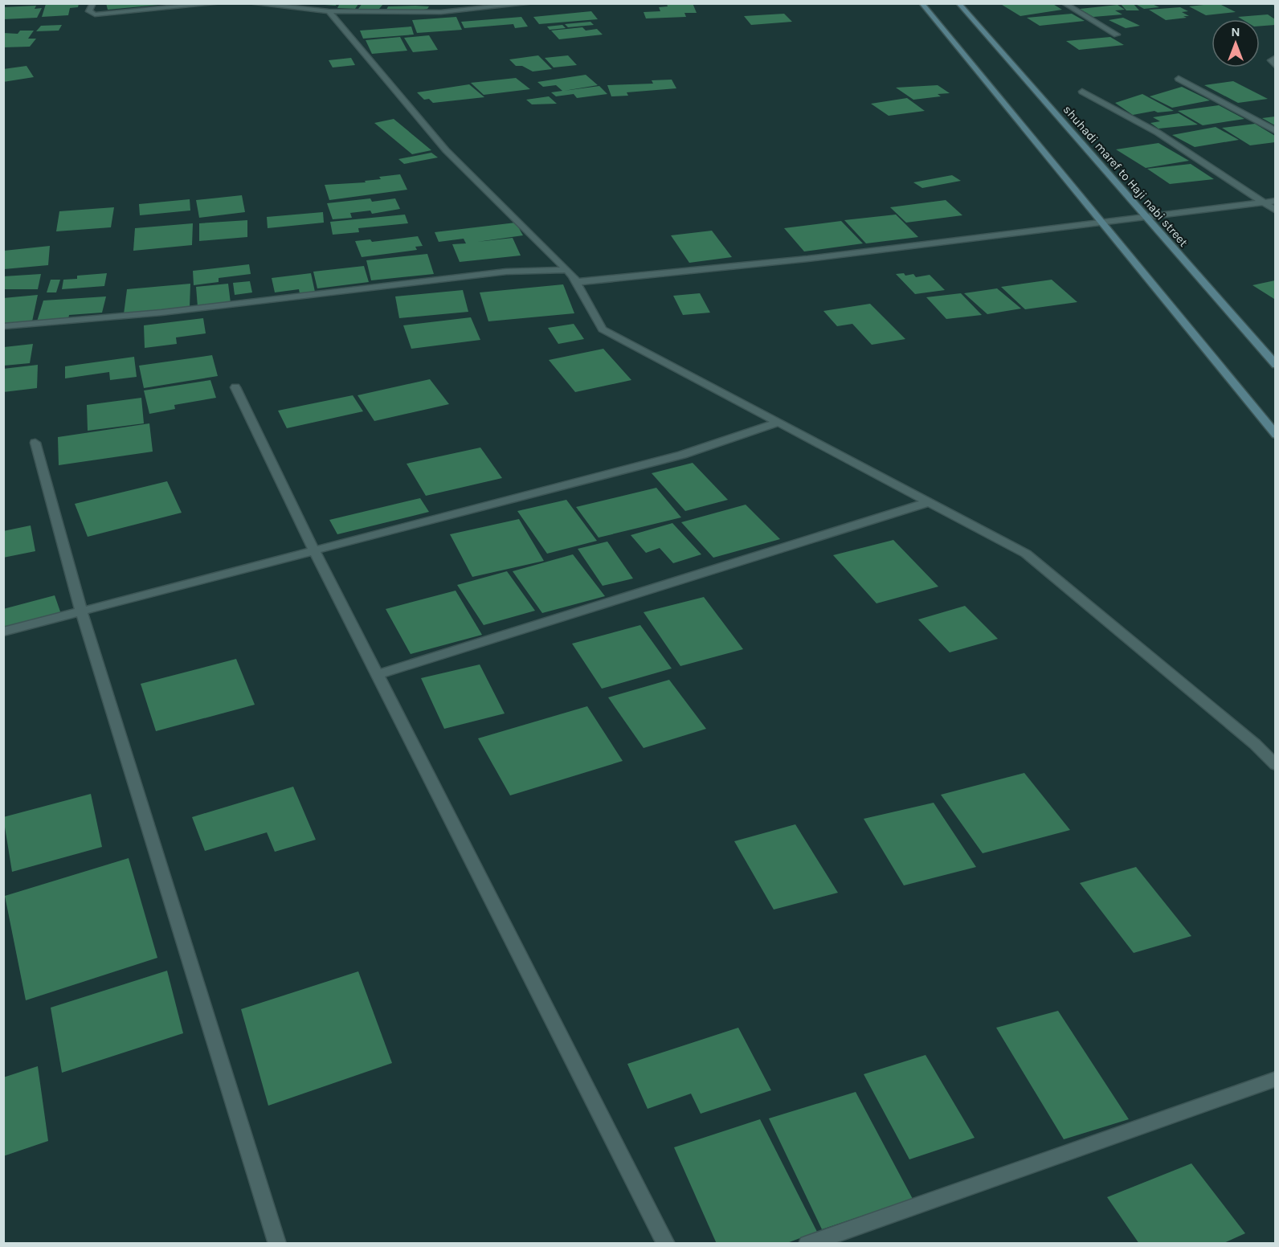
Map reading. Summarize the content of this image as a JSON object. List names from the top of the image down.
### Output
{
  "streets": {
    "main road": ["shuhadi maref to Haji nabi street"]
  },
  "north": "top"
}
